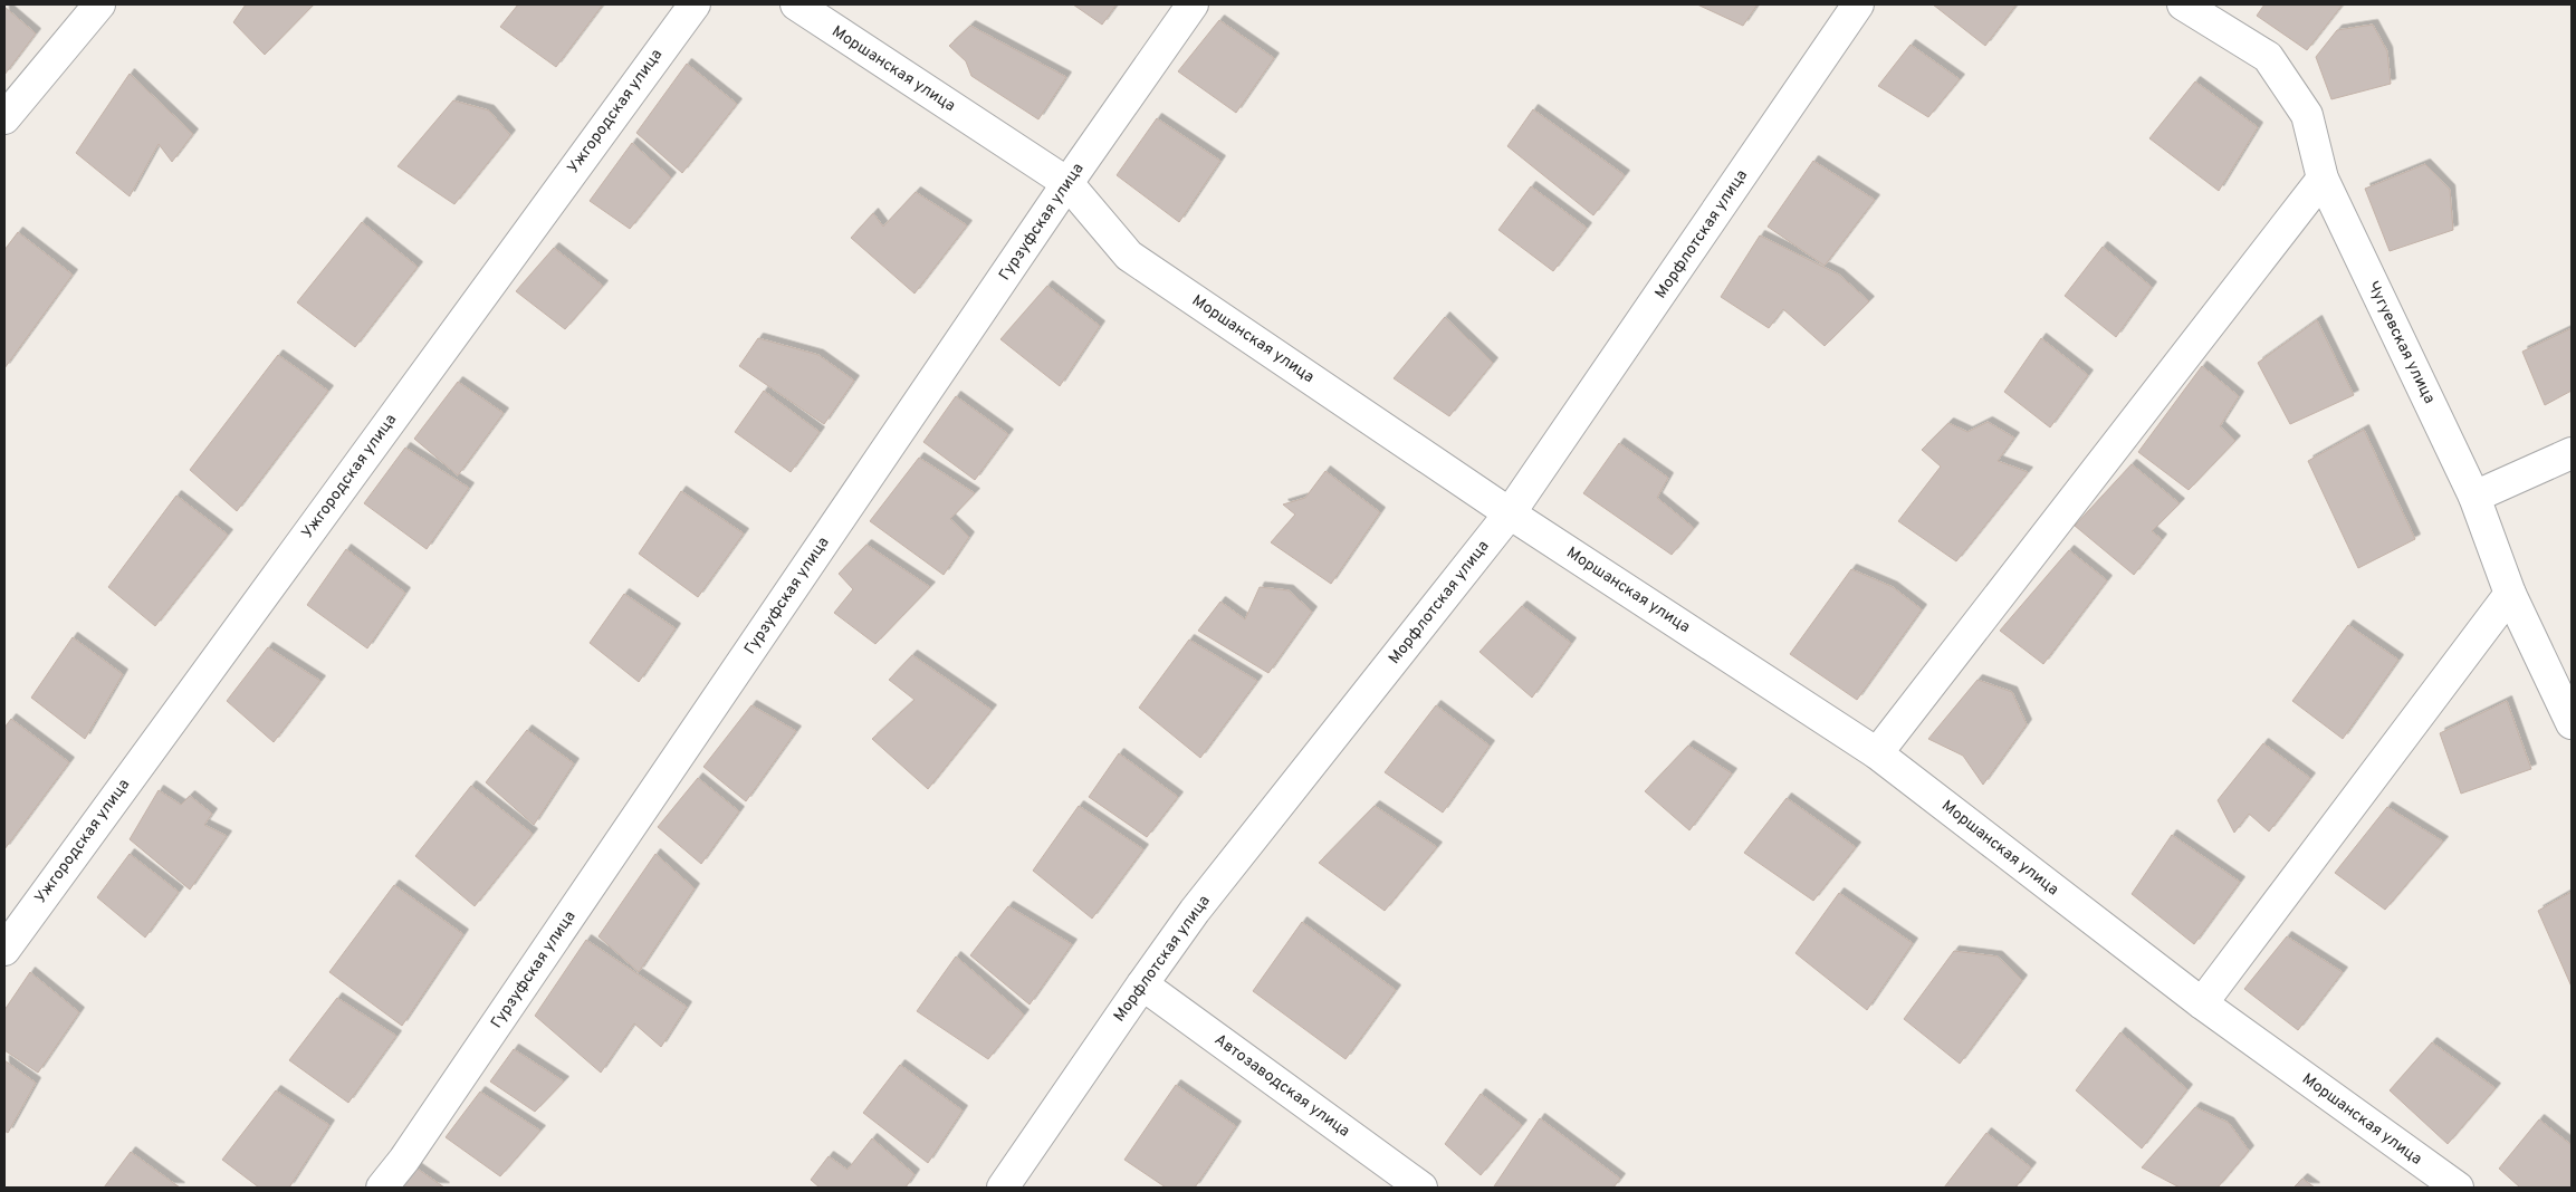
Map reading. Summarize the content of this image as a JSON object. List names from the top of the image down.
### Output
{
  "streets": {
    "street": [
      "Моршанская улица",
      "Ужгородская улица",
      "Гурзуфская улица",
      "Морфлотская улица",
      "Чугуевская улица",
      "Автозаводская улица"
    ]
  },
  "crossings": [
    ["Моршанская улица", "Гурзуфская улица"],
    ["Моршанская улица", "Морфлотская улица"],
    ["Морфлотская улица", "Автозаводская улица"]
  ]
}
